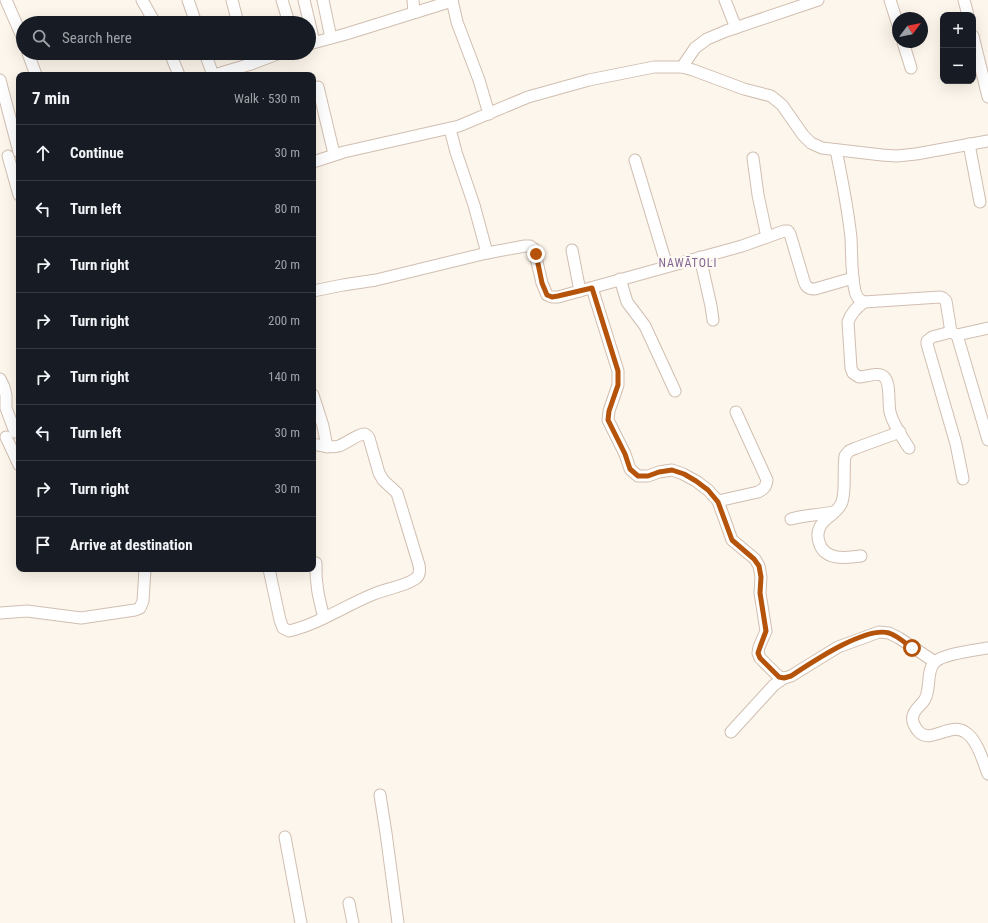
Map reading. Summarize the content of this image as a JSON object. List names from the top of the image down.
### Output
{
  "districts": ["NAWĀTOLI"],
  "north": "top right",
  "page": {
    "map_buttons": ["+", "−"],
    "search": "Search here",
    "heading": ["7 min", "Walk · 530 m"],
    "list": [
      ["Continue", "30 m"],
      ["Turn left", "80 m"],
      ["Turn right", "20 m"],
      ["Turn right", "200 m"],
      ["Turn right", "140 m"],
      ["Turn left", "30 m"],
      ["Turn right", "30 m"],
      "Arrive at destination"
    ]
  }
}
